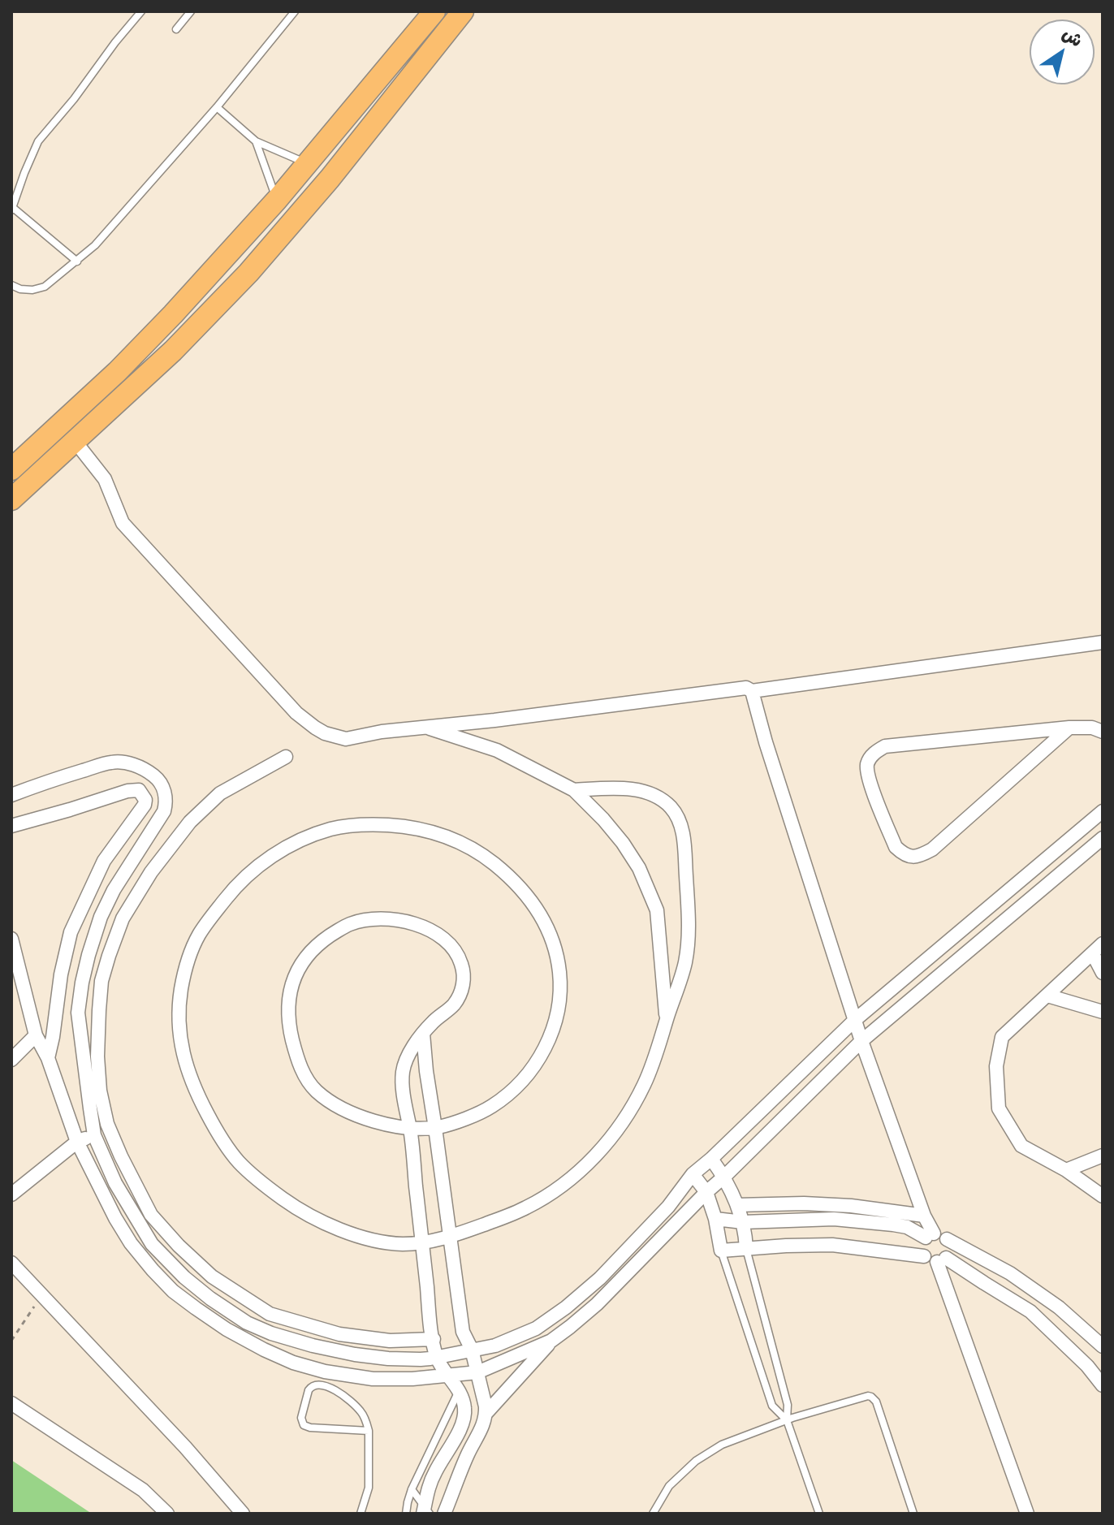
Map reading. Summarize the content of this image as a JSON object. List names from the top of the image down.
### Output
{
  "north": "top right"
}
